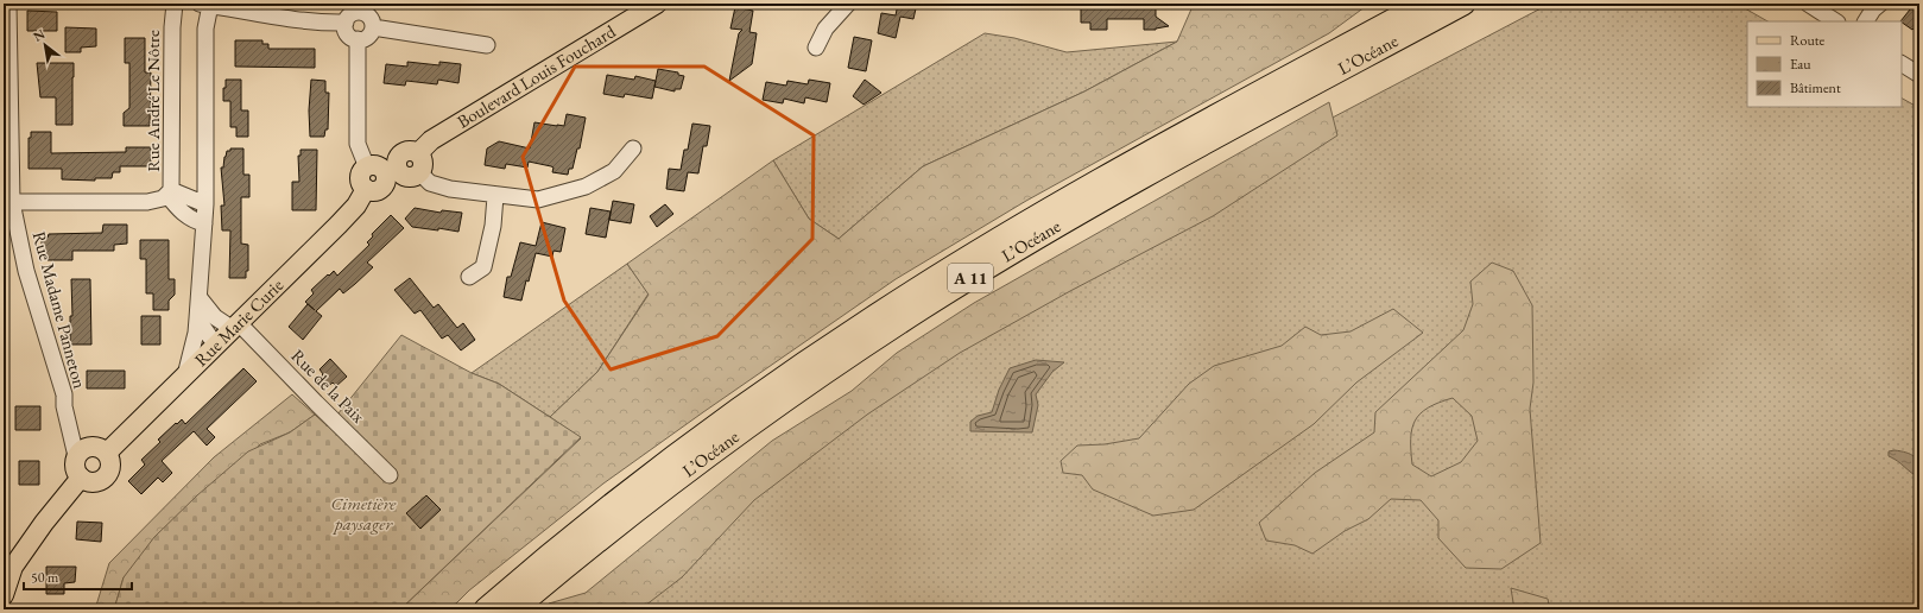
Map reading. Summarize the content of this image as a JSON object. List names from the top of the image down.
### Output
{
  "streets": {
    "highway": ["L’Océane", "A 11"],
    "main road": ["Boulevard Louis Fouchard", "Rue Marie Curie"],
    "street": ["Rue André Le Nôtre", "Rue Madame Panneton", "Rue de la Paix"]
  },
  "crossings": [
    ["Boulevard Louis Fouchard", "Rue Marie Curie"],
    ["Rue Madame Panneton", "Rue Marie Curie"],
    ["Rue Marie Curie", "Rue de la Paix"]
  ],
  "parks": ["Cimetière paysager"],
  "legend": ["Route", "Eau", "Bâtiment"],
  "scale_bar": "50 m",
  "north": "top left"
}
